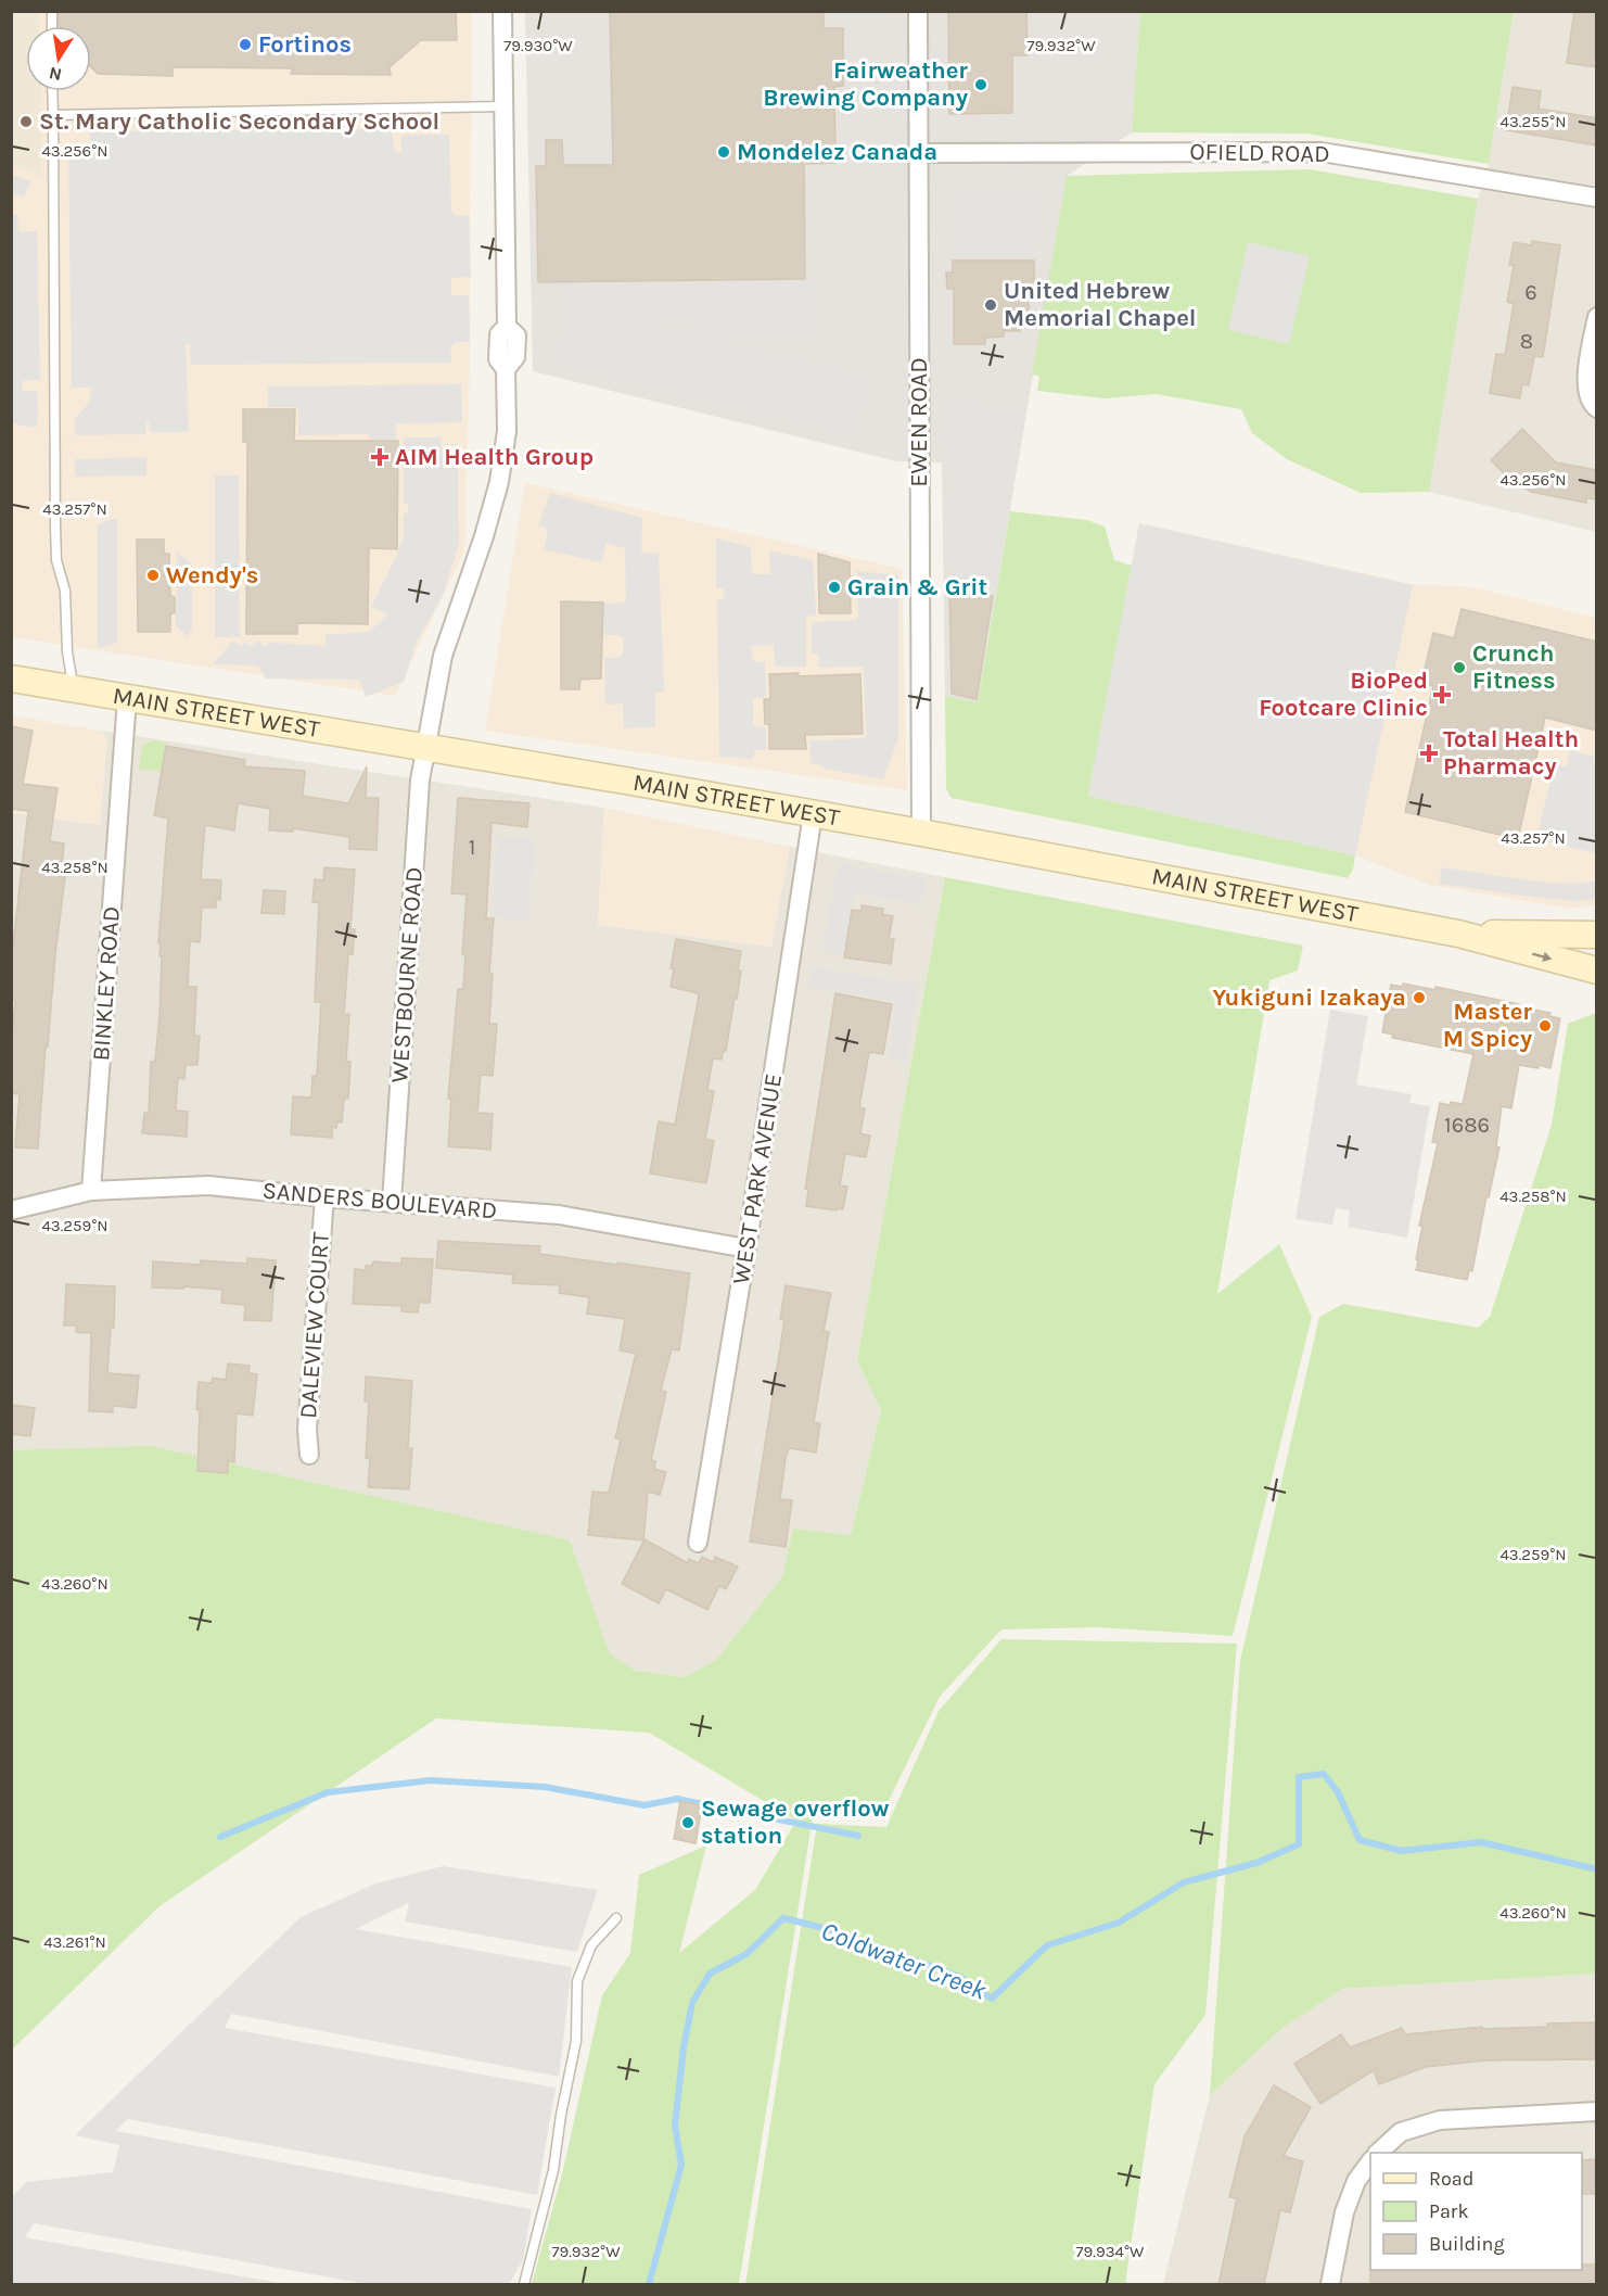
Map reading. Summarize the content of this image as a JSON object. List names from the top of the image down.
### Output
{
  "streets": {
    "main road": ["MAIN STREET WEST"],
    "street": [
      "OFIELD ROAD",
      "EWEN ROAD",
      "WESTBOURNE ROAD",
      "BINKLEY ROAD",
      "WEST PARK AVENUE",
      "SANDERS BOULEVARD",
      "DALEVIEW COURT"
    ]
  },
  "crossings": [
    ["OFIELD ROAD", "EWEN ROAD"],
    ["EWEN ROAD", "MAIN STREET WEST"],
    ["MAIN STREET WEST", "WESTBOURNE ROAD"],
    ["MAIN STREET WEST", "BINKLEY ROAD"],
    ["MAIN STREET WEST", "WEST PARK AVENUE"],
    ["WESTBOURNE ROAD", "SANDERS BOULEVARD"],
    ["BINKLEY ROAD", "SANDERS BOULEVARD"],
    ["WEST PARK AVENUE", "SANDERS BOULEVARD"],
    ["SANDERS BOULEVARD", "DALEVIEW COURT"]
  ],
  "water": ["Coldwater Creek"],
  "places": {
    "other": [
      "Fortinos",
      "Fairweather Brewing Company",
      "St. Mary Catholic Secondary School",
      "Mondelez Canada",
      "United Hebrew Memorial Chapel",
      "Wendy's",
      "Grain & Grit",
      "Crunch Fitness",
      "Yukiguni Izakaya",
      "Master M Spicy",
      "Sewage overflow station"
    ],
    "health": ["AIM Health Group", "BioPed Footcare Clinic", "Total Health Pharmacy"]
  },
  "house_numbers": [
    "6",
    "8",
    "1",
    "1686"
  ],
  "legend": ["Road", "Park", "Building"],
  "north": "bottom",
  "coordinates": [
    "79.930°W",
    "79.932°W",
    "43.255°N",
    "43.256°N",
    "43.257°N",
    "43.258°N",
    "43.259°N",
    "43.260°N",
    "43.261°N",
    "79.934°W"
  ]
}
